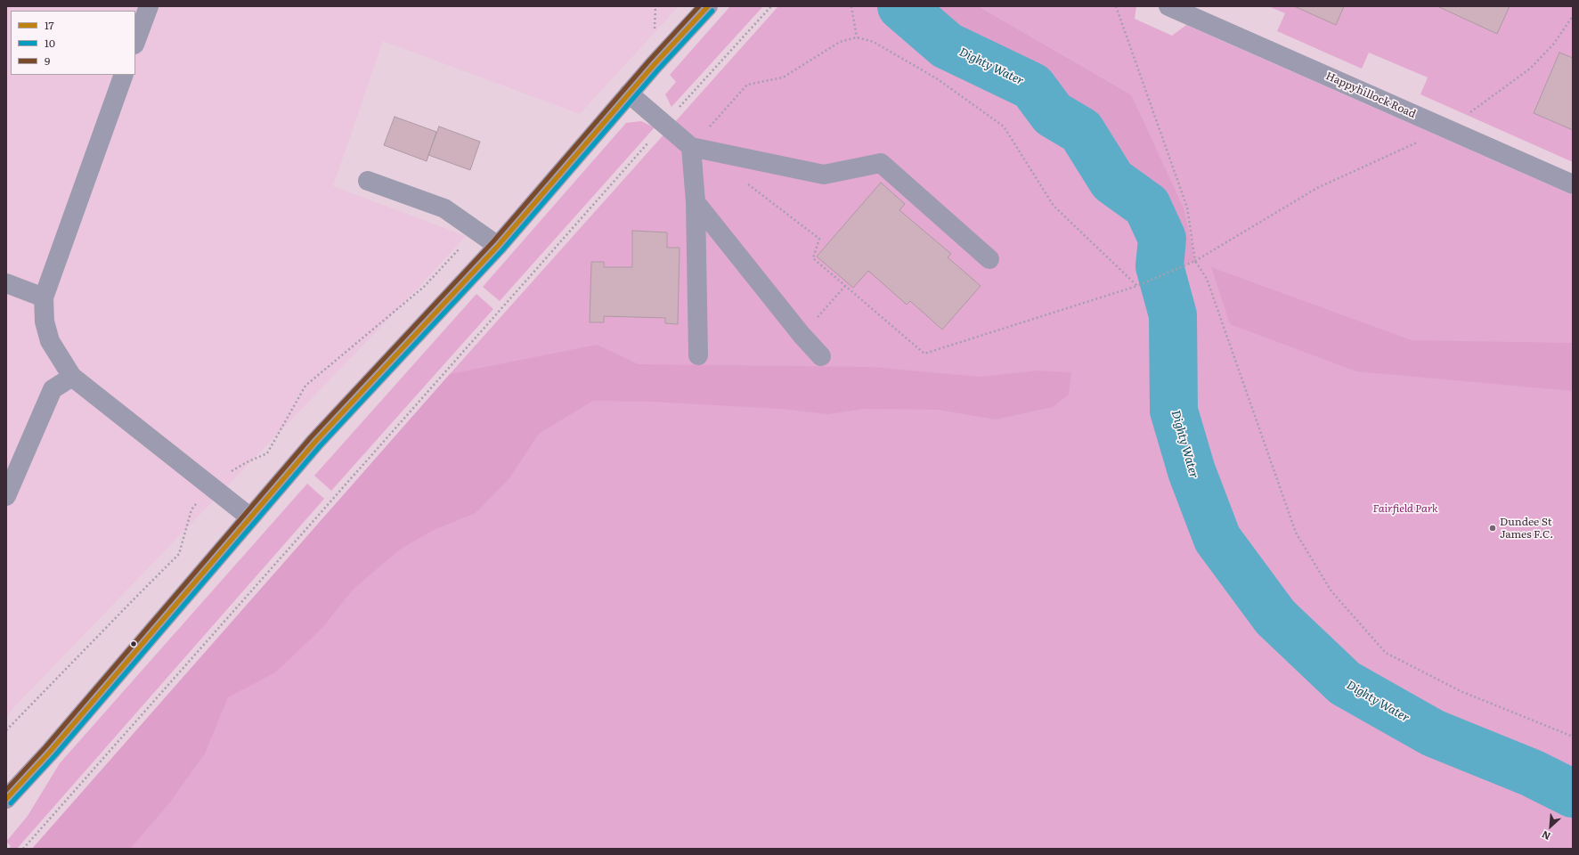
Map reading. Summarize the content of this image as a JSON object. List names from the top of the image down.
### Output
{
  "streets": {
    "street": ["Happyhillock Road"]
  },
  "water": ["Dighty Water"],
  "parks": ["Fairfield Park"],
  "places": ["Dundee St James F.C."],
  "lines": ["transit line 17", "transit line 9", "transit line 10"],
  "legend": ["17", "10", "9"],
  "north": "bottom left"
}
